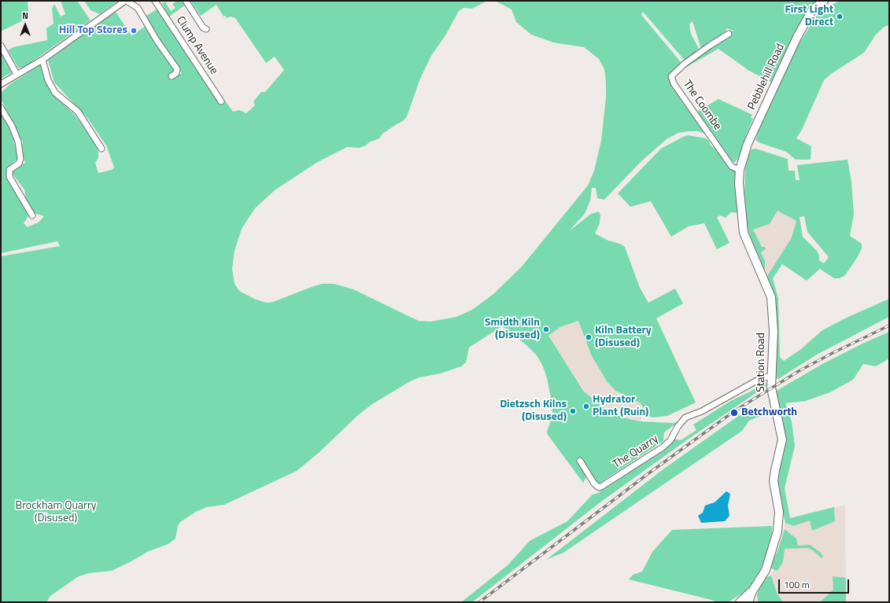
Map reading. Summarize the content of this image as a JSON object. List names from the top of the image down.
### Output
{
  "streets": {
    "main road": ["Pebblehill Road", "Station Road"],
    "street": ["Clump Avenue", "The Coombe", "The Quarry"]
  },
  "crossings": [
    ["Pebblehill Road", "The Coombe"],
    ["Pebblehill Road", "Station Road"],
    ["The Coombe", "Station Road"],
    ["Station Road", "The Quarry"]
  ],
  "parks": ["Brockham Quarry (Disused)"],
  "places": [
    "First Light Direct",
    "Hill Top Stores",
    "Smidth Kiln (Disused)",
    "Kiln Battery (Disused)",
    "Hydrator Plant (Ruin)",
    "Dietzsch Kilns (Disused)",
    "Betchworth"
  ],
  "scale_bar": "100 m",
  "north": "top"
}
